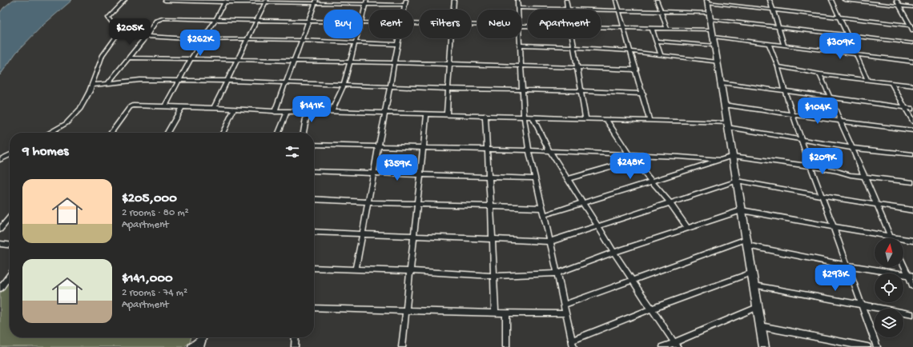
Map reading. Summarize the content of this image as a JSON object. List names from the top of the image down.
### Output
{
  "north": "top",
  "page": {
    "chip": [
      "Buy",
      "Rent",
      "Filters",
      "New",
      "Apartment"
    ],
    "price": [
      "$205K",
      "$262K",
      "$309K",
      "$141K",
      "$104K",
      "$209K",
      "$248K",
      "$359K",
      "$293K"
    ],
    "heading": "9 homes",
    "list": [
      {
        "name": "$205,000",
        "note": "2 rooms · 80 m² · Apartment"
      },
      {
        "name": "$141,000",
        "note": "2 rooms · 74 m² · Apartment"
      }
    ]
  }
}
